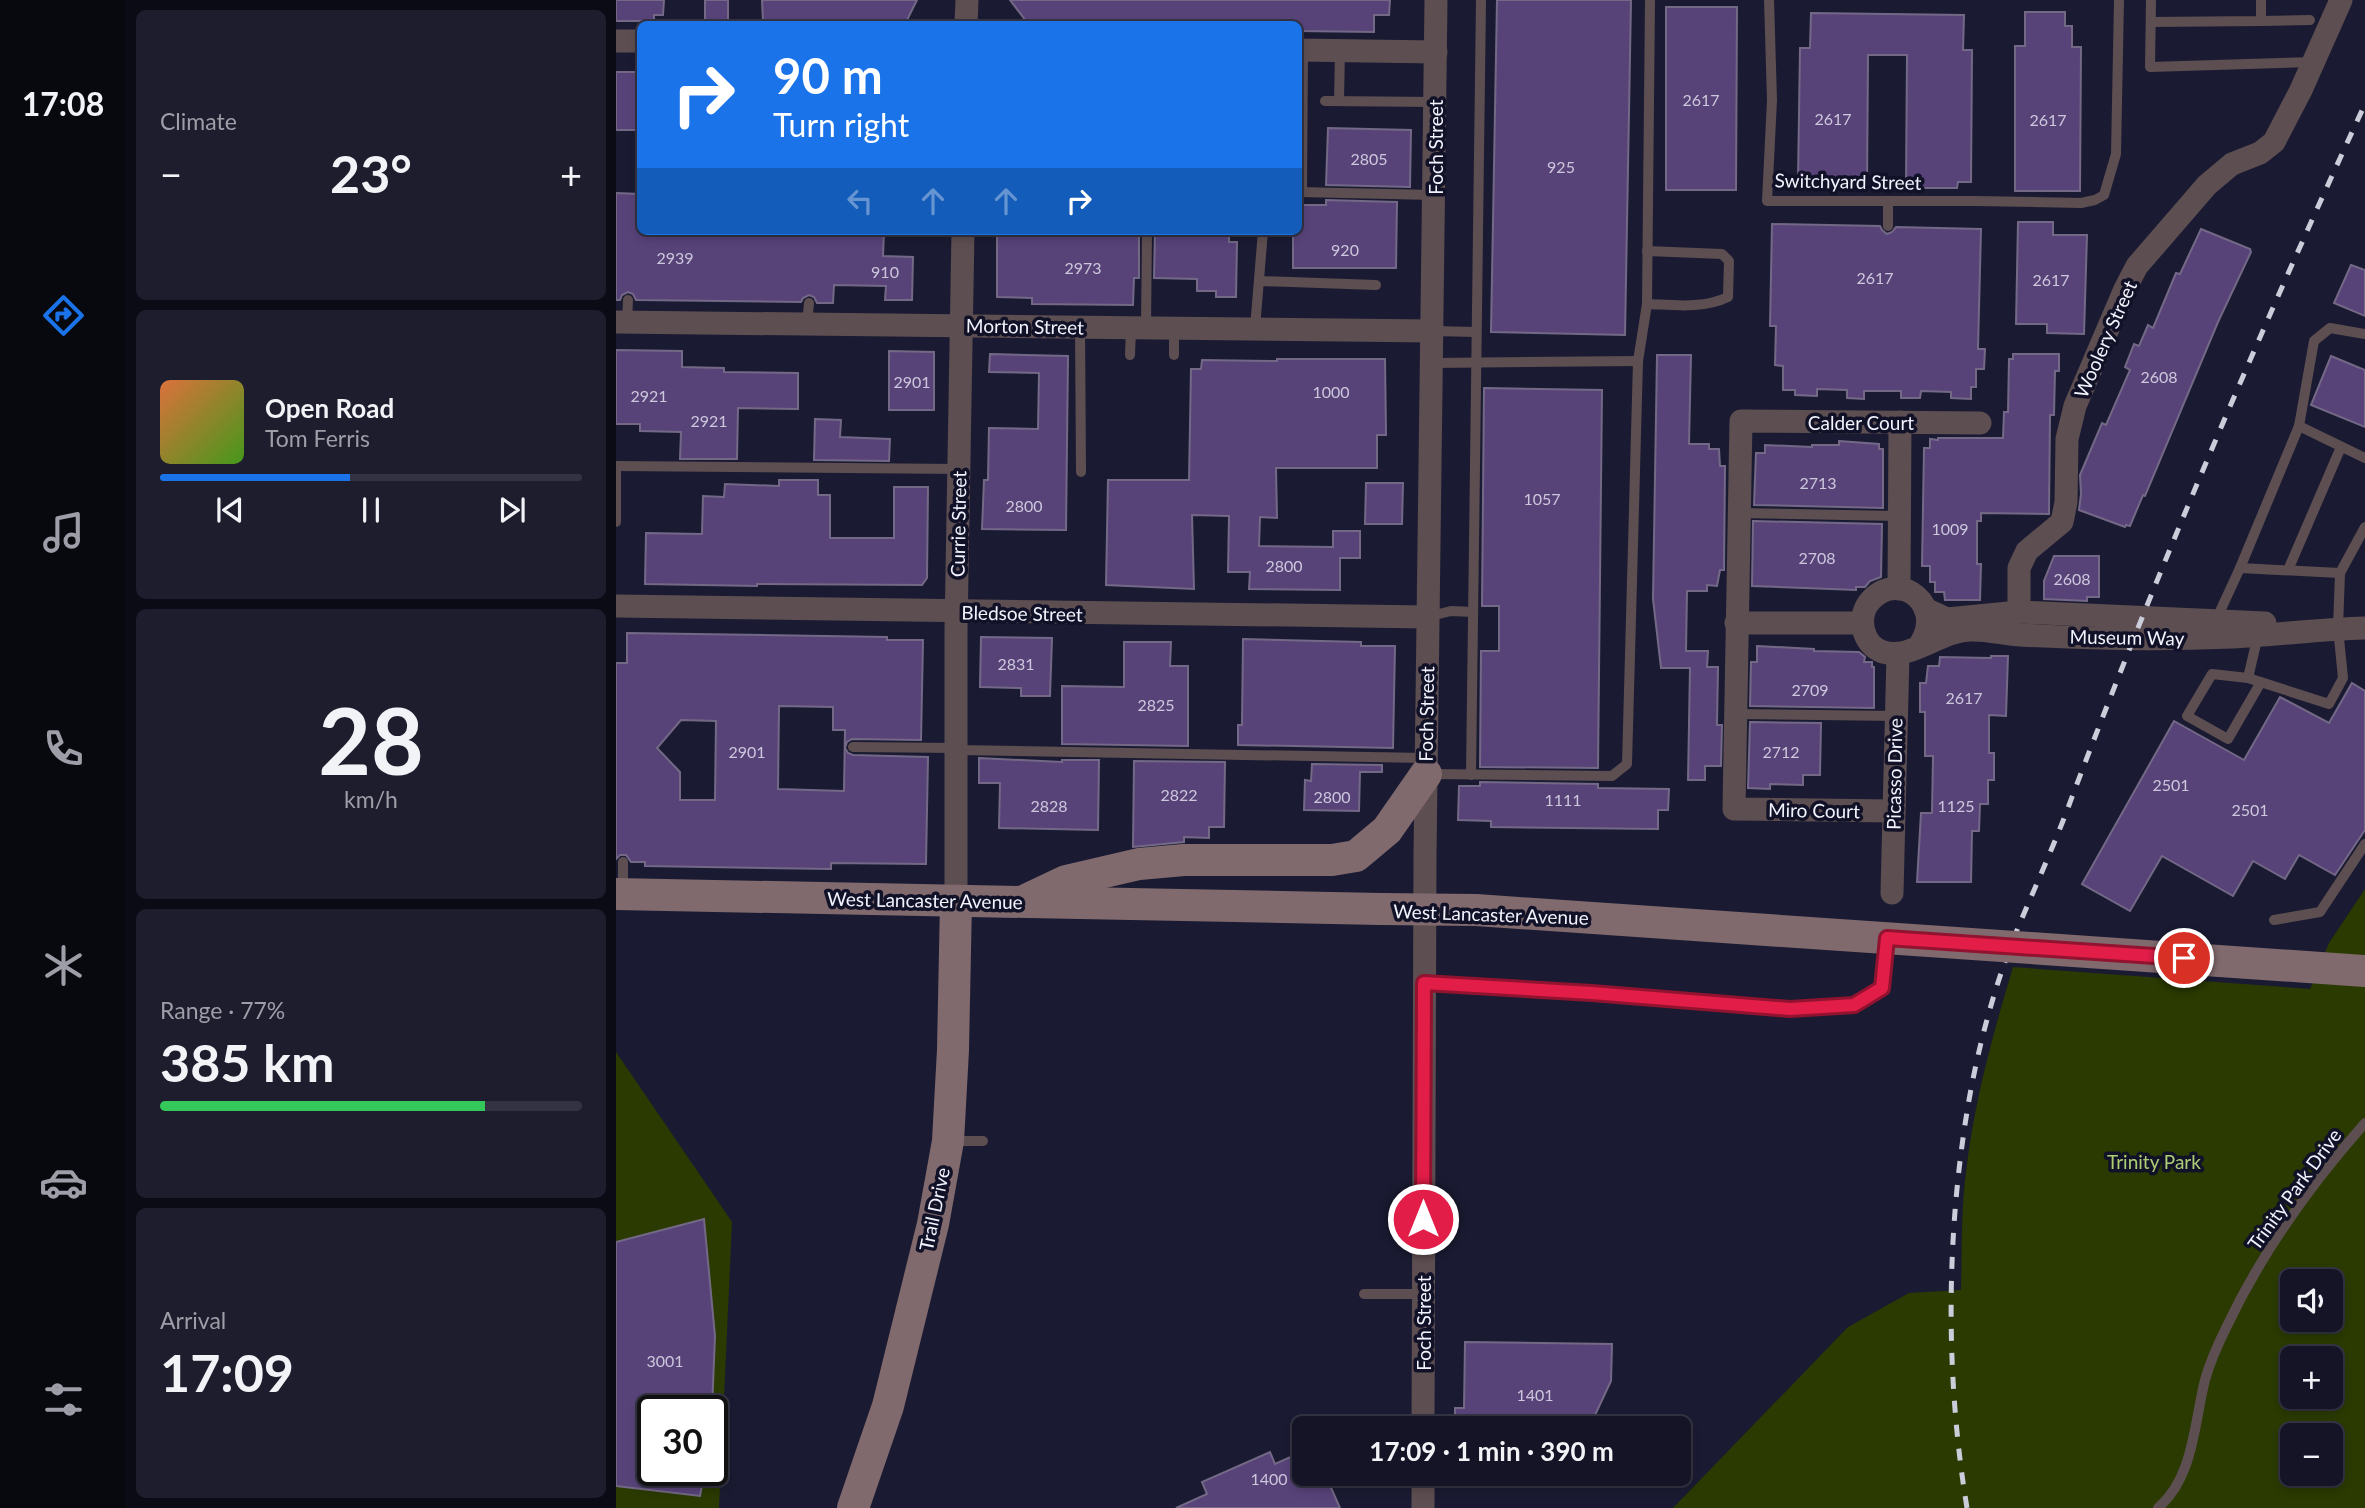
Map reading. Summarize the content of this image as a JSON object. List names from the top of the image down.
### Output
{
  "streets": {
    "main road": ["West Lancaster Avenue", "Trail Drive"],
    "street": [
      "Foch Street",
      "Morton Street",
      "Woolery Street",
      "Calder Court",
      "Currie Street",
      "Bledsoe Street",
      "Museum Way",
      "Picasso Drive",
      "Miro Court"
    ],
    "lane": ["Switchyard Street", "Trinity Park Drive"]
  },
  "crossings": [
    ["Foch Street", "Morton Street"],
    ["Foch Street", "Bledsoe Street"],
    ["Morton Street", "Currie Street"],
    ["Woolery Street", "Museum Way"],
    ["Currie Street", "Bledsoe Street"],
    ["Currie Street", "West Lancaster Avenue"],
    ["Currie Street", "Trail Drive"],
    ["Museum Way", "Picasso Drive"],
    ["Picasso Drive", "Miro Court"],
    ["West Lancaster Avenue", "Trail Drive"]
  ],
  "parks": ["Trinity Park"],
  "house_numbers": [
    "2617",
    "2617",
    "2617",
    "2805",
    "925",
    "920",
    "2939",
    "2973",
    "910",
    "2617",
    "2617",
    "2608",
    "2901",
    "1000",
    "2921",
    "2921",
    "2713",
    "1057",
    "2800",
    "1009",
    "2708",
    "2800",
    "2608",
    "2831",
    "2709",
    "2617",
    "2825",
    "2901",
    "2712",
    "2501",
    "2822",
    "2800",
    "1111",
    "2828",
    "1125",
    "2501",
    "3001",
    "1401",
    "1400"
  ],
  "page": {
    "tabs": "17:08",
    "tile": [
      "Climate",
      ["28", "km/h"],
      ["Range · 77%", "385 km"],
      ["Arrival", "17:09"]
    ],
    "turn": ["90 m", "Turn right"],
    "heat": ["−", "23°", "+"],
    "song": ["Open Road", "Tom Ferris"],
    "map_buttons": ["+", "−"],
    "limit": "30",
    "trip": "17:09 · 1 min · 390 m"
  }
}
